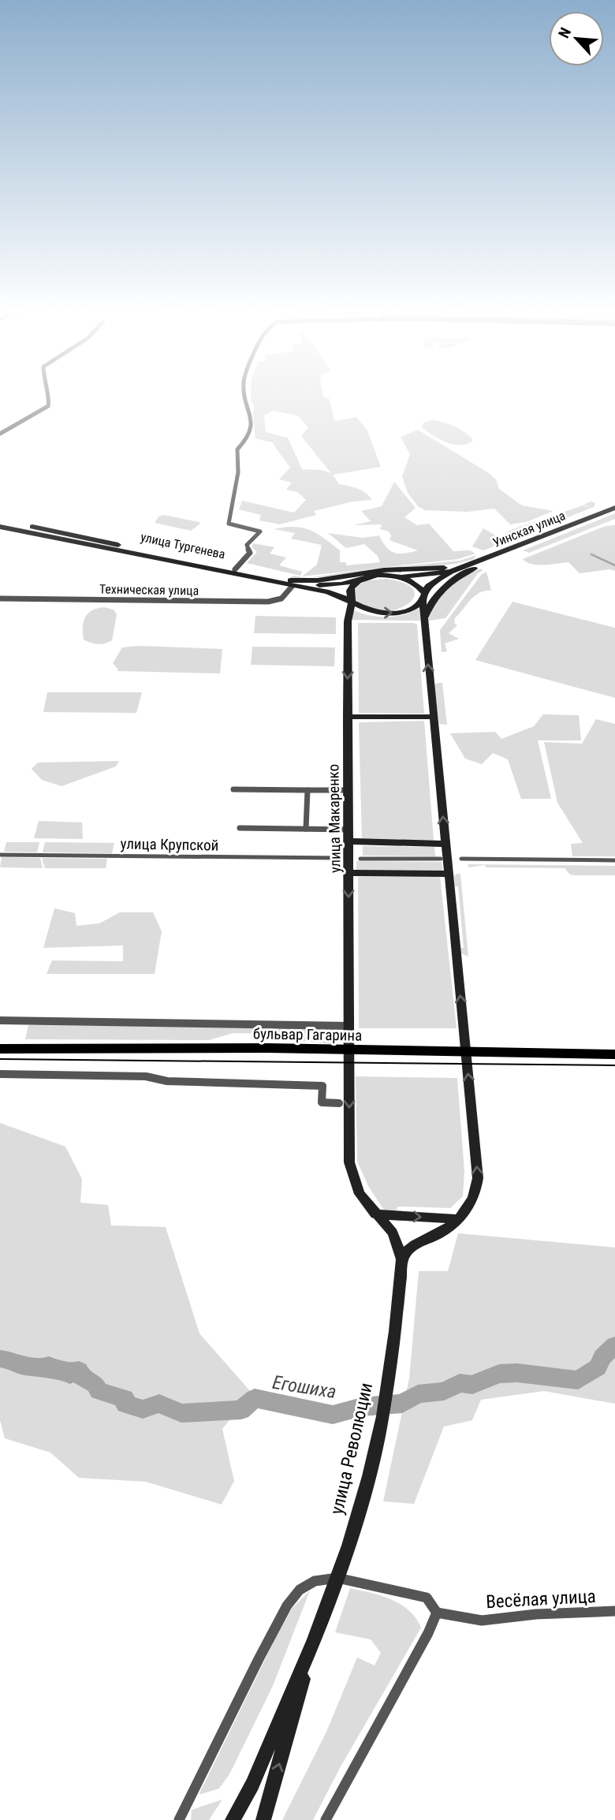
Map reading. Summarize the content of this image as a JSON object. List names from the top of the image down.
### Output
{
  "streets": {
    "main road": [
      "Уинская улица",
      "улица Тургенева",
      "улица Макаренко",
      "бульвар Гагарина",
      "улица Революции"
    ],
    "street": ["Техническая улица", "улица Крупской", "Весёлая улица"]
  },
  "crossings": [
    ["Уинская улица", "улица Тургенева"],
    ["улица Тургенева", "Техническая улица"],
    ["улица Тургенева", "улица Макаренко"],
    ["улица Макаренко", "бульвар Гагарина"],
    ["улица Макаренко", "улица Революции"],
    ["бульвар Гагарина", "улица Революции"]
  ],
  "water": ["Егошиха"],
  "north": "top left"
}
